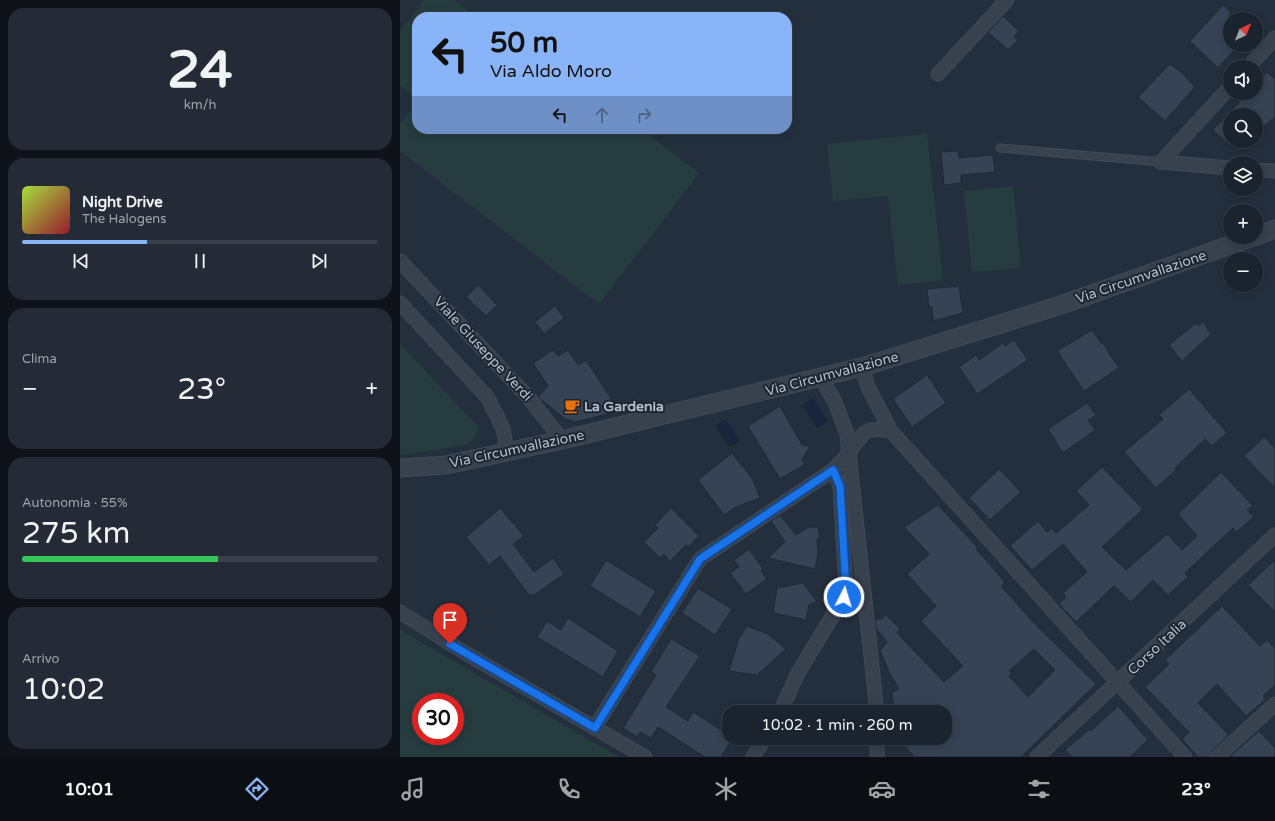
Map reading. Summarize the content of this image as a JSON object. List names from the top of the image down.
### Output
{
  "streets": {
    "street": ["Via Circumvallazione", "Viale Giuseppe Verdi", "Corso Italia"]
  },
  "crossings": [
    ["Via Circumvallazione", "Viale Giuseppe Verdi"]
  ],
  "places": {
    "cafe": ["La Gardenia"]
  },
  "north": "top right",
  "page": {
    "tile": [
      ["24", "km/h"],
      "Clima",
      ["Autonomia · 55%", "275 km"],
      ["Arrivo", "10:02"]
    ],
    "map_buttons": ["+", "−"],
    "turn": ["50 m", "Via Aldo Moro"],
    "song": ["Night Drive", "The Halogens"],
    "heat": ["−", "23°", "+"],
    "limit": "30",
    "trip": "10:02 · 1 min · 260 m",
    "tabs": ["10:01", "23°"]
  }
}
